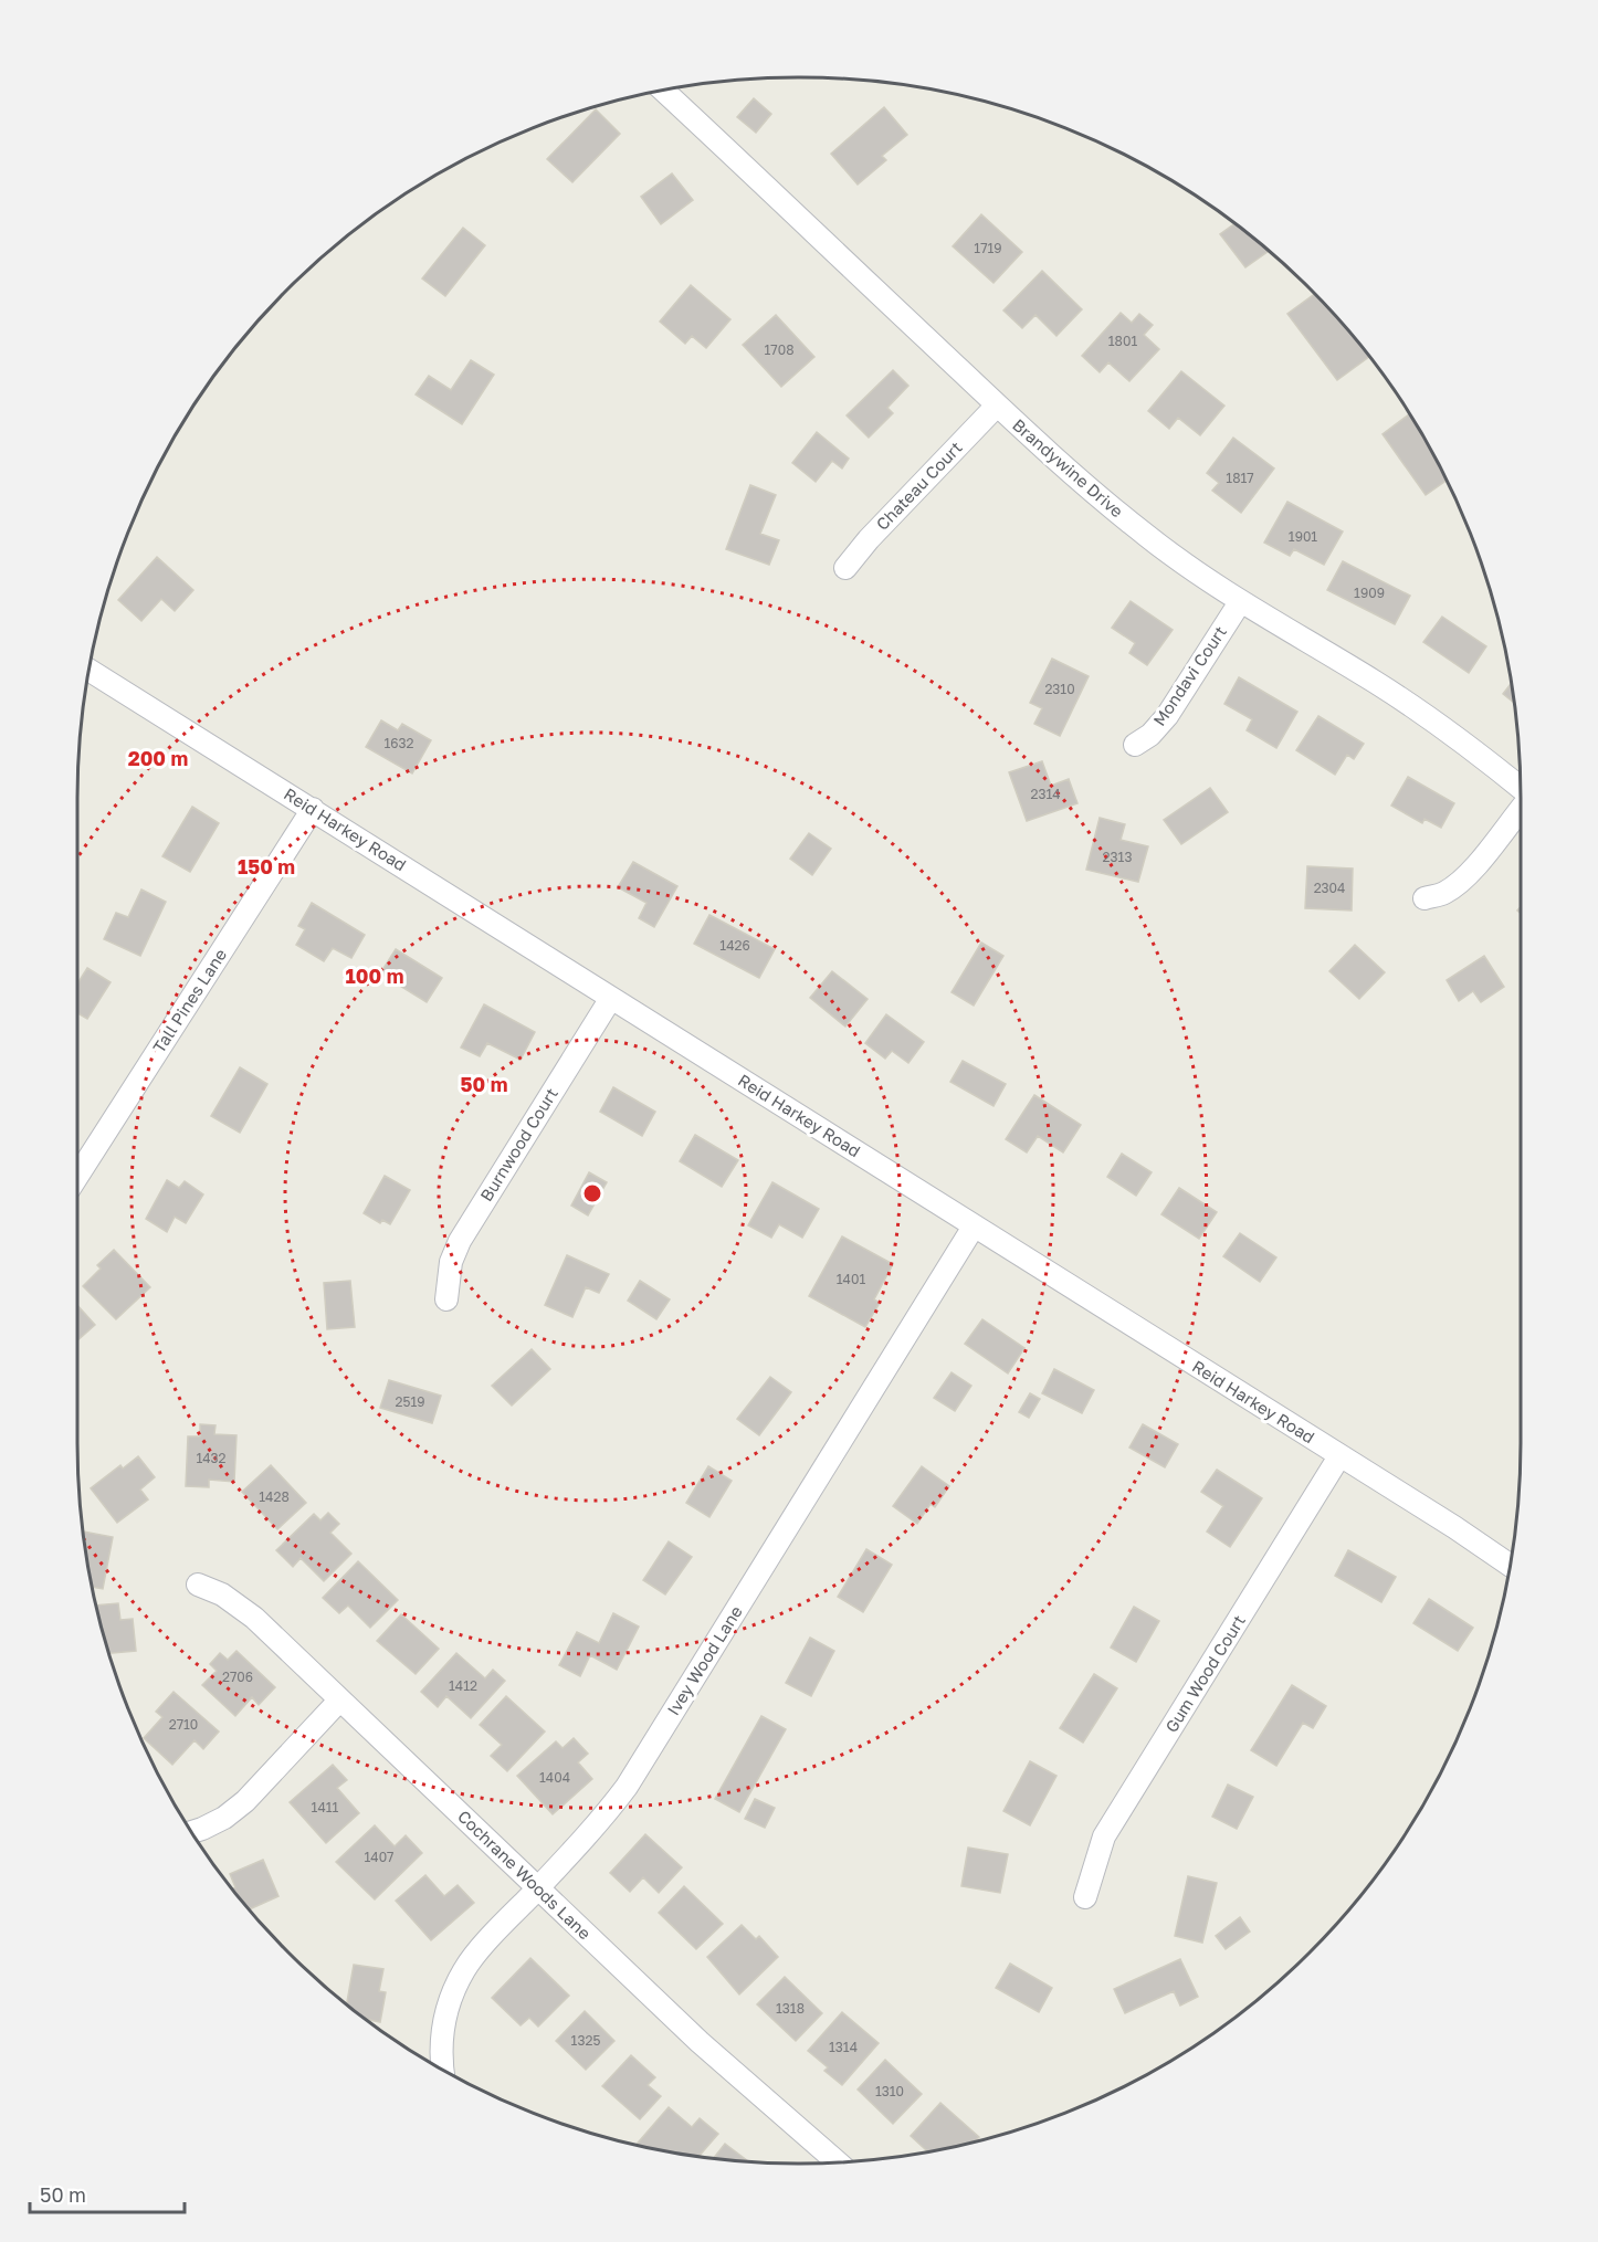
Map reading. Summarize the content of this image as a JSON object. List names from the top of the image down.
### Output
{
  "streets": {
    "street": [
      "Brandywine Drive",
      "Chateau Court",
      "Mondavi Court",
      "Reid Harkey Road",
      "Tall Pines Lane",
      "Burnwood Court",
      "Ivey Wood Lane",
      "Gum Wood Court",
      "Cochrane Woods Lane"
    ]
  },
  "crossings": [
    ["Brandywine Drive", "Chateau Court"],
    ["Brandywine Drive", "Mondavi Court"],
    ["Reid Harkey Road", "Tall Pines Lane"],
    ["Reid Harkey Road", "Burnwood Court"],
    ["Reid Harkey Road", "Ivey Wood Lane"],
    ["Reid Harkey Road", "Gum Wood Court"],
    ["Ivey Wood Lane", "Cochrane Woods Lane"]
  ],
  "house_numbers": [
    "1719",
    "1801",
    "1708",
    "1817",
    "1901",
    "1909",
    "2310",
    "1632",
    "2314",
    "2313",
    "2304",
    "1426",
    "1401",
    "2519",
    "1432",
    "1428",
    "2706",
    "1412",
    "2710",
    "1404",
    "1411",
    "1407",
    "1318",
    "1325",
    "1314",
    "1310"
  ],
  "scale_bar": "50 m",
  "rings": [
    "200 m",
    "150 m",
    "100 m",
    "50 m"
  ]
}
